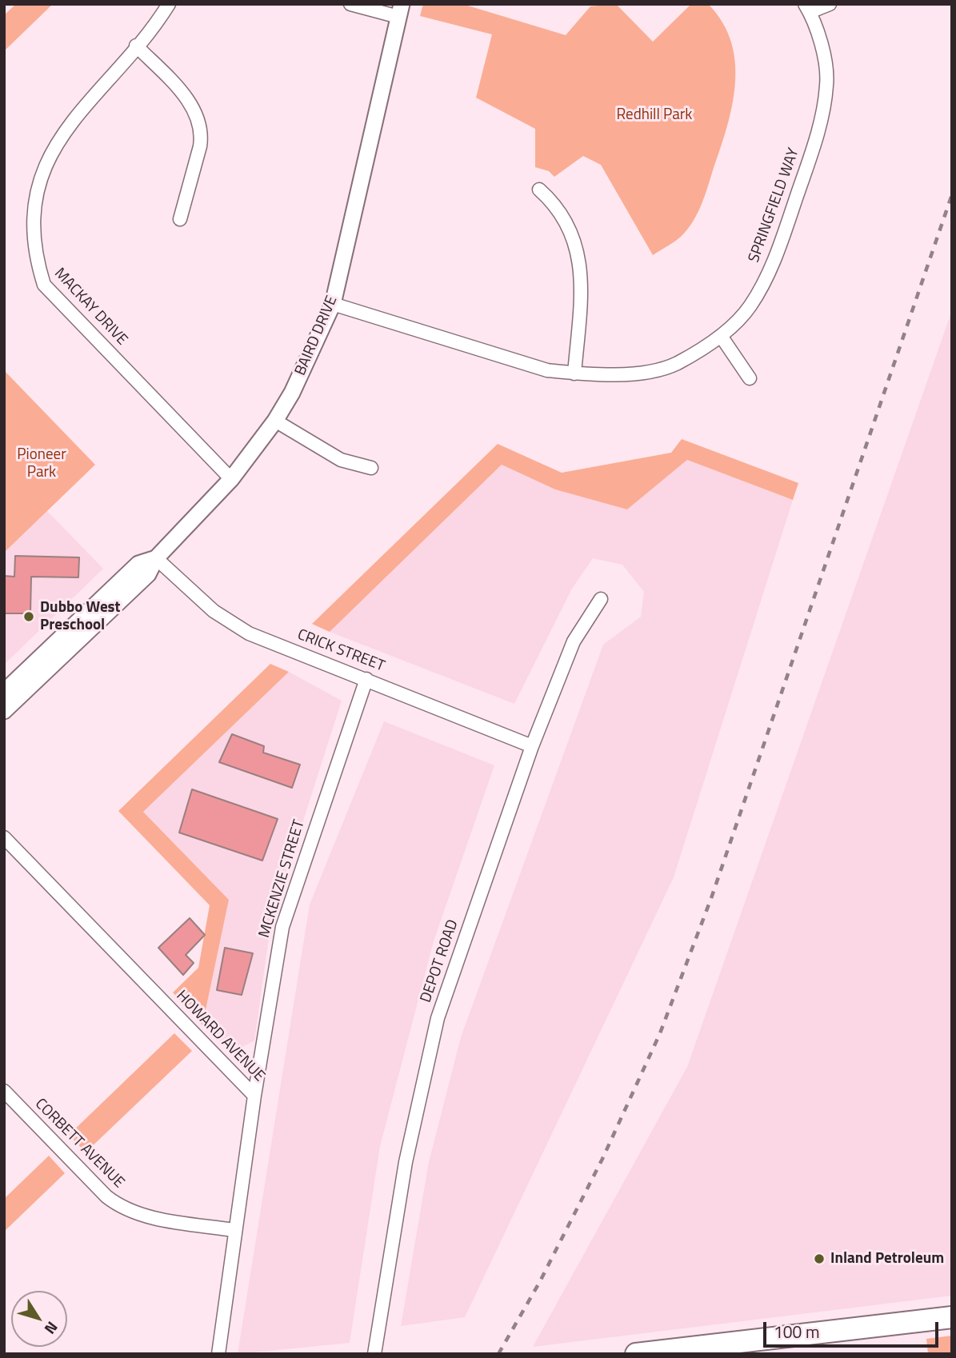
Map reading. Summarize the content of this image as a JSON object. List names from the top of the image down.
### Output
{
  "streets": {
    "street": [
      "SPRINGFIELD WAY",
      "MACKAY DRIVE",
      "BAIRD DRIVE",
      "CRICK STREET",
      "MCKENZIE STREET",
      "DEPOT ROAD",
      "HOWARD AVENUE",
      "CORBETT AVENUE"
    ]
  },
  "crossings": [
    ["SPRINGFIELD WAY", "BAIRD DRIVE"],
    ["MACKAY DRIVE", "BAIRD DRIVE"],
    ["BAIRD DRIVE", "CRICK STREET"],
    ["CRICK STREET", "MCKENZIE STREET"],
    ["CRICK STREET", "DEPOT ROAD"],
    ["MCKENZIE STREET", "HOWARD AVENUE"],
    ["HOWARD AVENUE", "CORBETT AVENUE"]
  ],
  "parks": ["Redhill Park", "Pioneer Park"],
  "places": ["Dubbo West Preschool", "Inland Petroleum"],
  "scale_bar": "100 m",
  "north": "bottom right"
}
